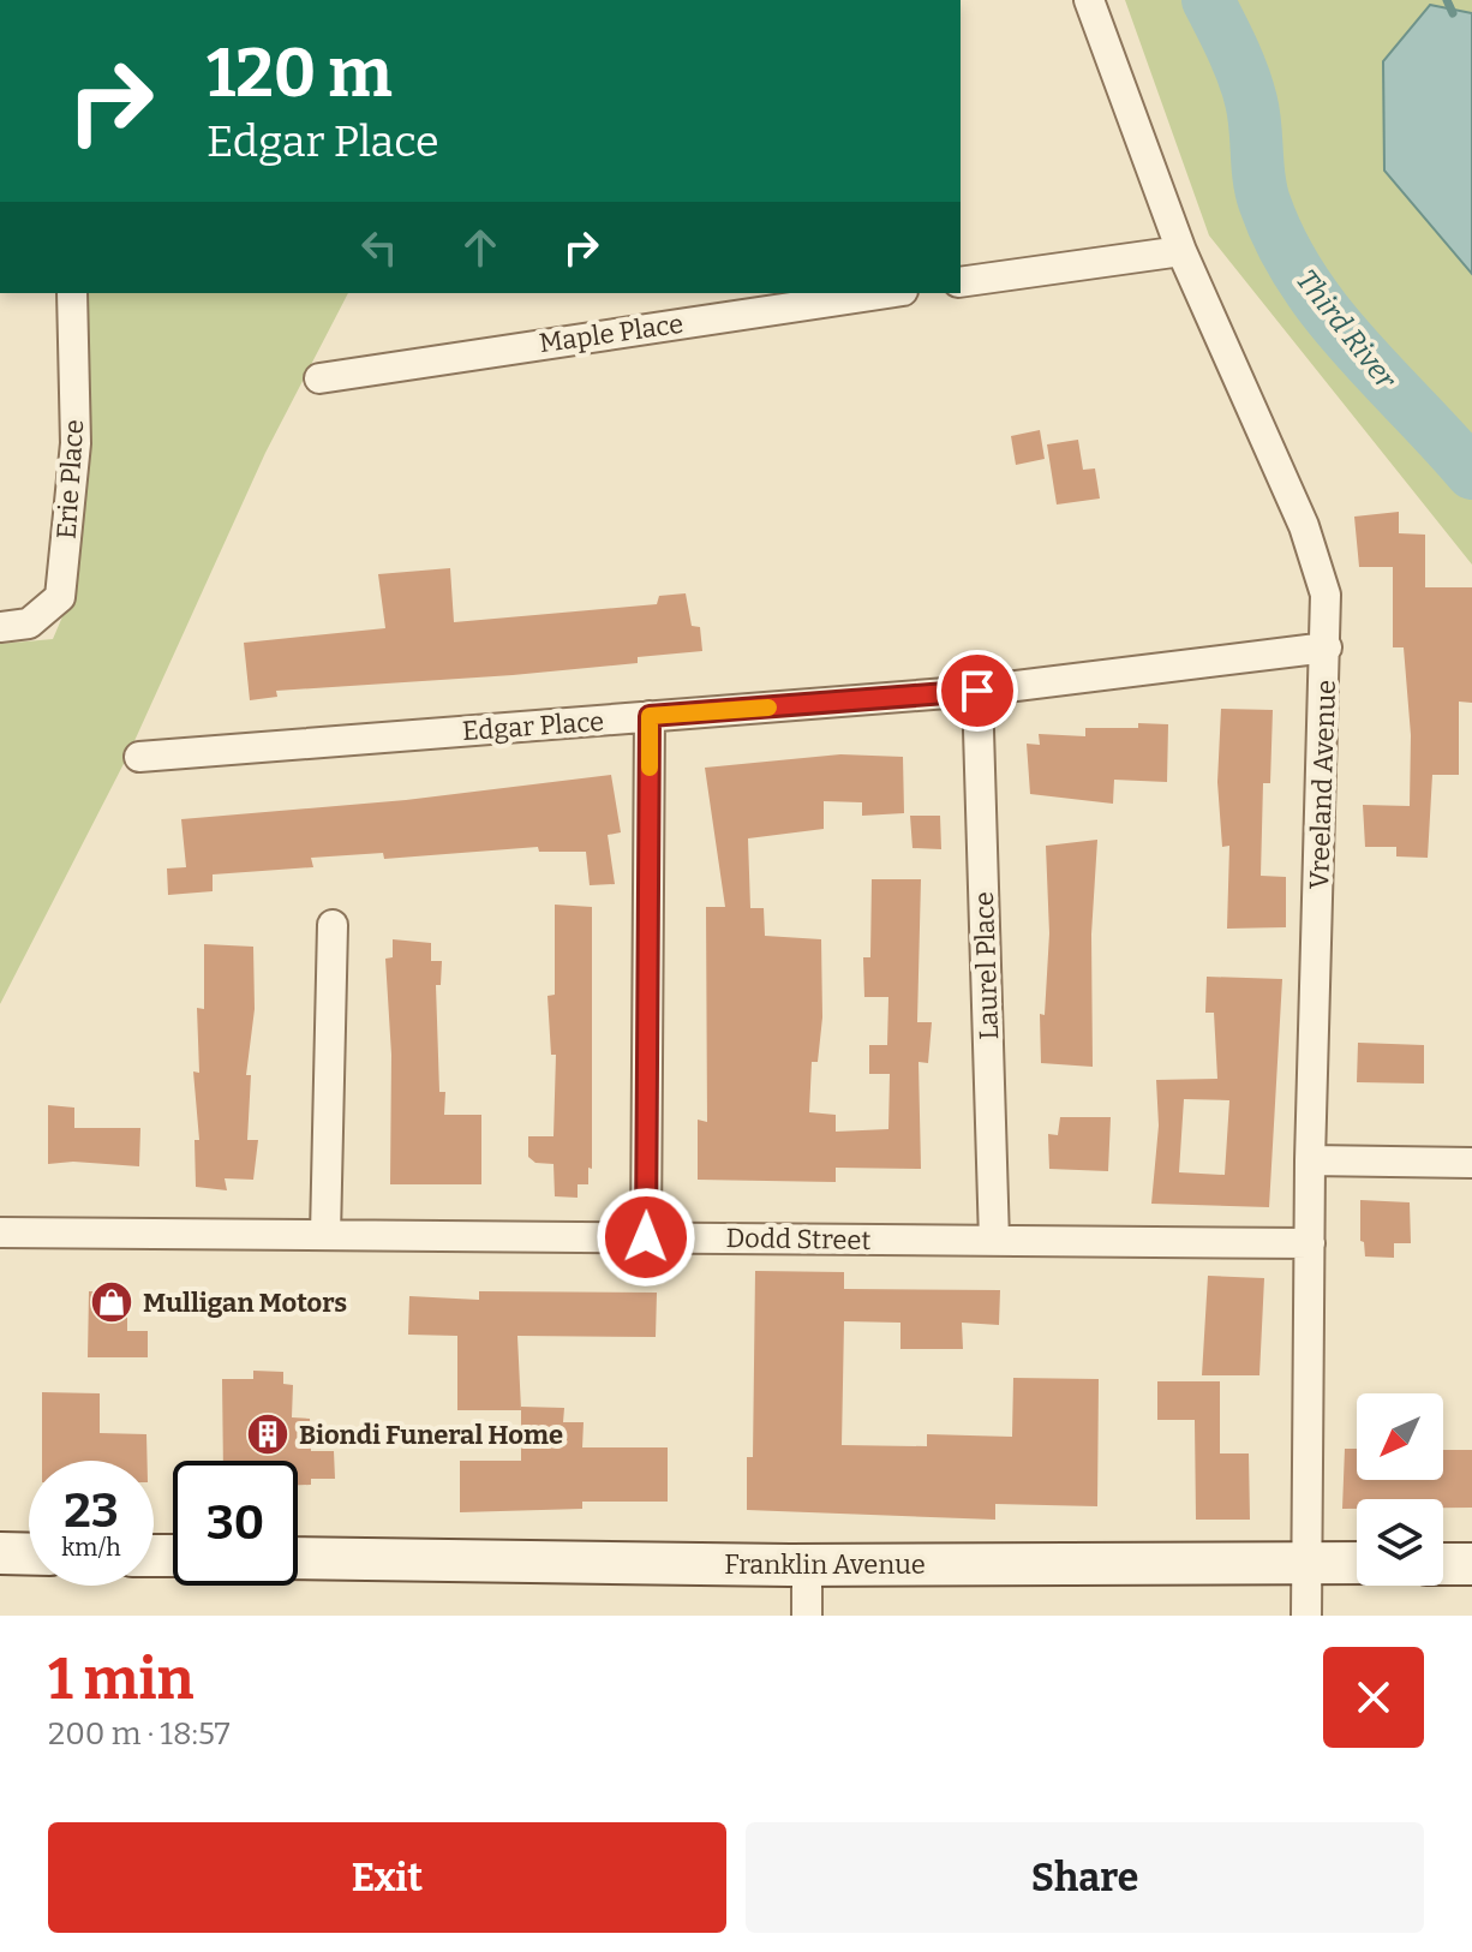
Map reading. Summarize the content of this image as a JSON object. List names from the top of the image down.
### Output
{
  "streets": {
    "main road": ["Franklin Avenue"],
    "street": [
      "Maple Place",
      "Erie Place",
      "Edgar Place",
      "Vreeland Avenue",
      "Laurel Place",
      "Dodd Street"
    ]
  },
  "crossings": [
    ["Edgar Place", "Vreeland Avenue"],
    ["Edgar Place", "Laurel Place"],
    ["Vreeland Avenue", "Dodd Street"],
    ["Vreeland Avenue", "Franklin Avenue"],
    ["Laurel Place", "Dodd Street"]
  ],
  "water": ["Third River"],
  "places": {
    "shop": ["Mulligan Motors"],
    "building": ["Biondi Funeral Home"]
  },
  "north": "bottom left",
  "page": {
    "turn": ["120 m", "Edgar Place"],
    "speed": "23 km/h",
    "limit": "30",
    "heading": ["1 min", "200 m · 18:57"],
    "buttons": ["Exit", "Share"]
  }
}
